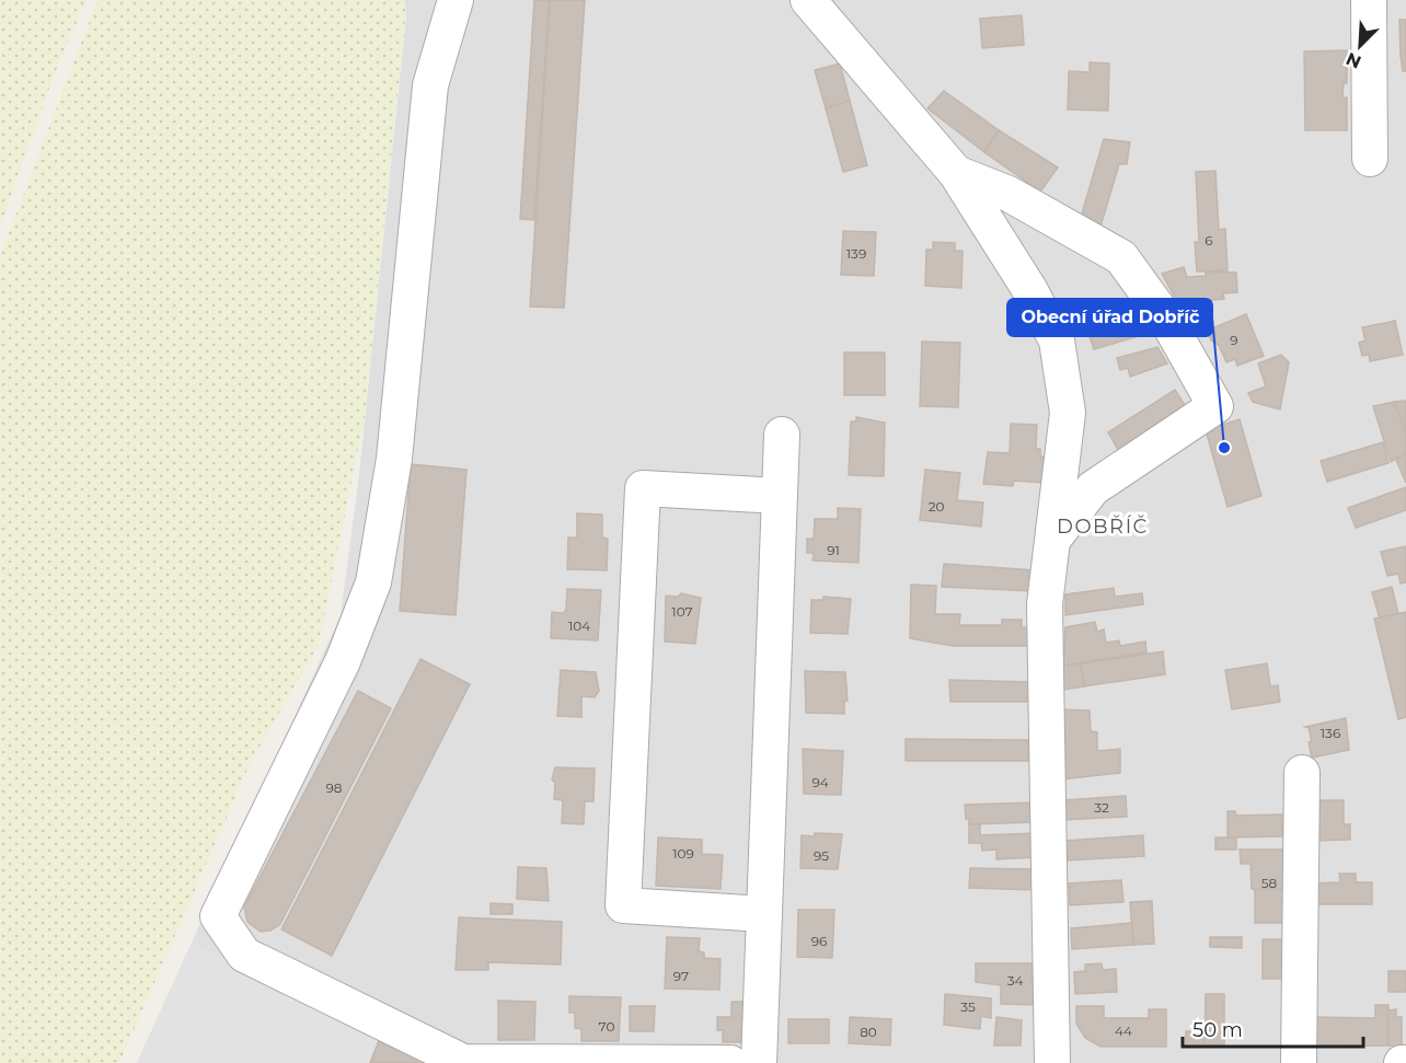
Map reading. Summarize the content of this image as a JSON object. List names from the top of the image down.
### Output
{
  "districts": ["DOBŘÍČ"],
  "places": ["Obecní úřad Dobříč"],
  "house_numbers": [
    "6",
    "139",
    "9",
    "20",
    "91",
    "107",
    "104",
    "136",
    "94",
    "98",
    "32",
    "109",
    "95",
    "58",
    "96",
    "97",
    "34",
    "35",
    "70",
    "44",
    "80"
  ],
  "scale_bar": "50 m",
  "north": "bottom left"
}
